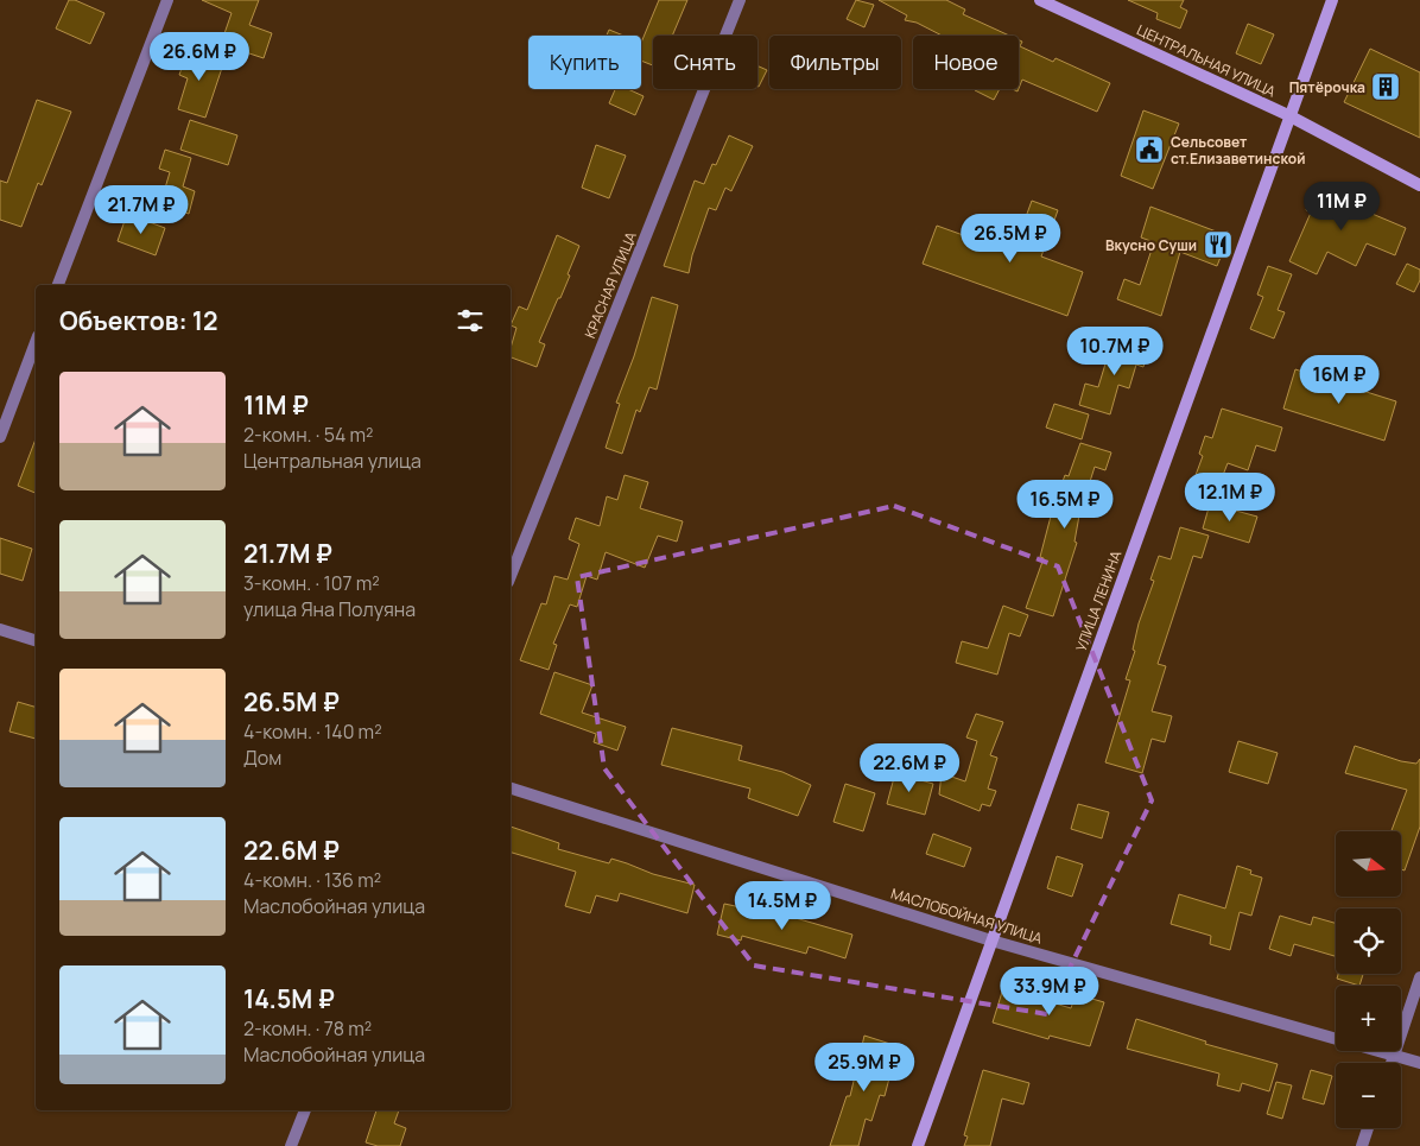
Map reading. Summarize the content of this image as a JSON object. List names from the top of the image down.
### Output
{
  "streets": {
    "street": [
      "ЦЕНТРАЛЬНАЯ УЛИЦА",
      "КРАСНАЯ УЛИЦА",
      "УЛИЦА ЛЕНИНА",
      "МАСЛОБОЙНАЯ УЛИЦА"
    ]
  },
  "crossings": [
    ["ЦЕНТРАЛЬНАЯ УЛИЦА", "УЛИЦА ЛЕНИНА"],
    ["УЛИЦА ЛЕНИНА", "МАСЛОБОЙНАЯ УЛИЦА"]
  ],
  "places": {
    "building": ["Пятёрочка"],
    "public building": ["Сельсовет ст.Елизаветинской"],
    "restaurant": ["Вкусно Суши"]
  },
  "north": "right",
  "page": {
    "price": [
      "26.6M ₽",
      "11M ₽",
      "21.7M ₽",
      "26.5M ₽",
      "10.7M ₽",
      "16M ₽",
      "12.1M ₽",
      "16.5M ₽",
      "22.6M ₽",
      "14.5M ₽",
      "33.9M ₽",
      "25.9M ₽"
    ],
    "chip": [
      "Купить",
      "Снять",
      "Фильтры",
      "Новое"
    ],
    "heading": "Объектов: 12",
    "list": [
      {
        "name": "11M ₽",
        "note": "2-комн. · 54 m² · Центральная улица"
      },
      {
        "name": "21.7M ₽",
        "note": "3-комн. · 107 m² · улица Яна Полуяна"
      },
      {
        "name": "26.5M ₽",
        "note": "4-комн. · 140 m² · Дом"
      },
      {
        "name": "22.6M ₽",
        "note": "4-комн. · 136 m² · Маслобойная улица"
      },
      {
        "name": "14.5M ₽",
        "note": "2-комн. · 78 m² · Маслобойная улица"
      }
    ],
    "map_buttons": ["+", "−"]
  }
}
